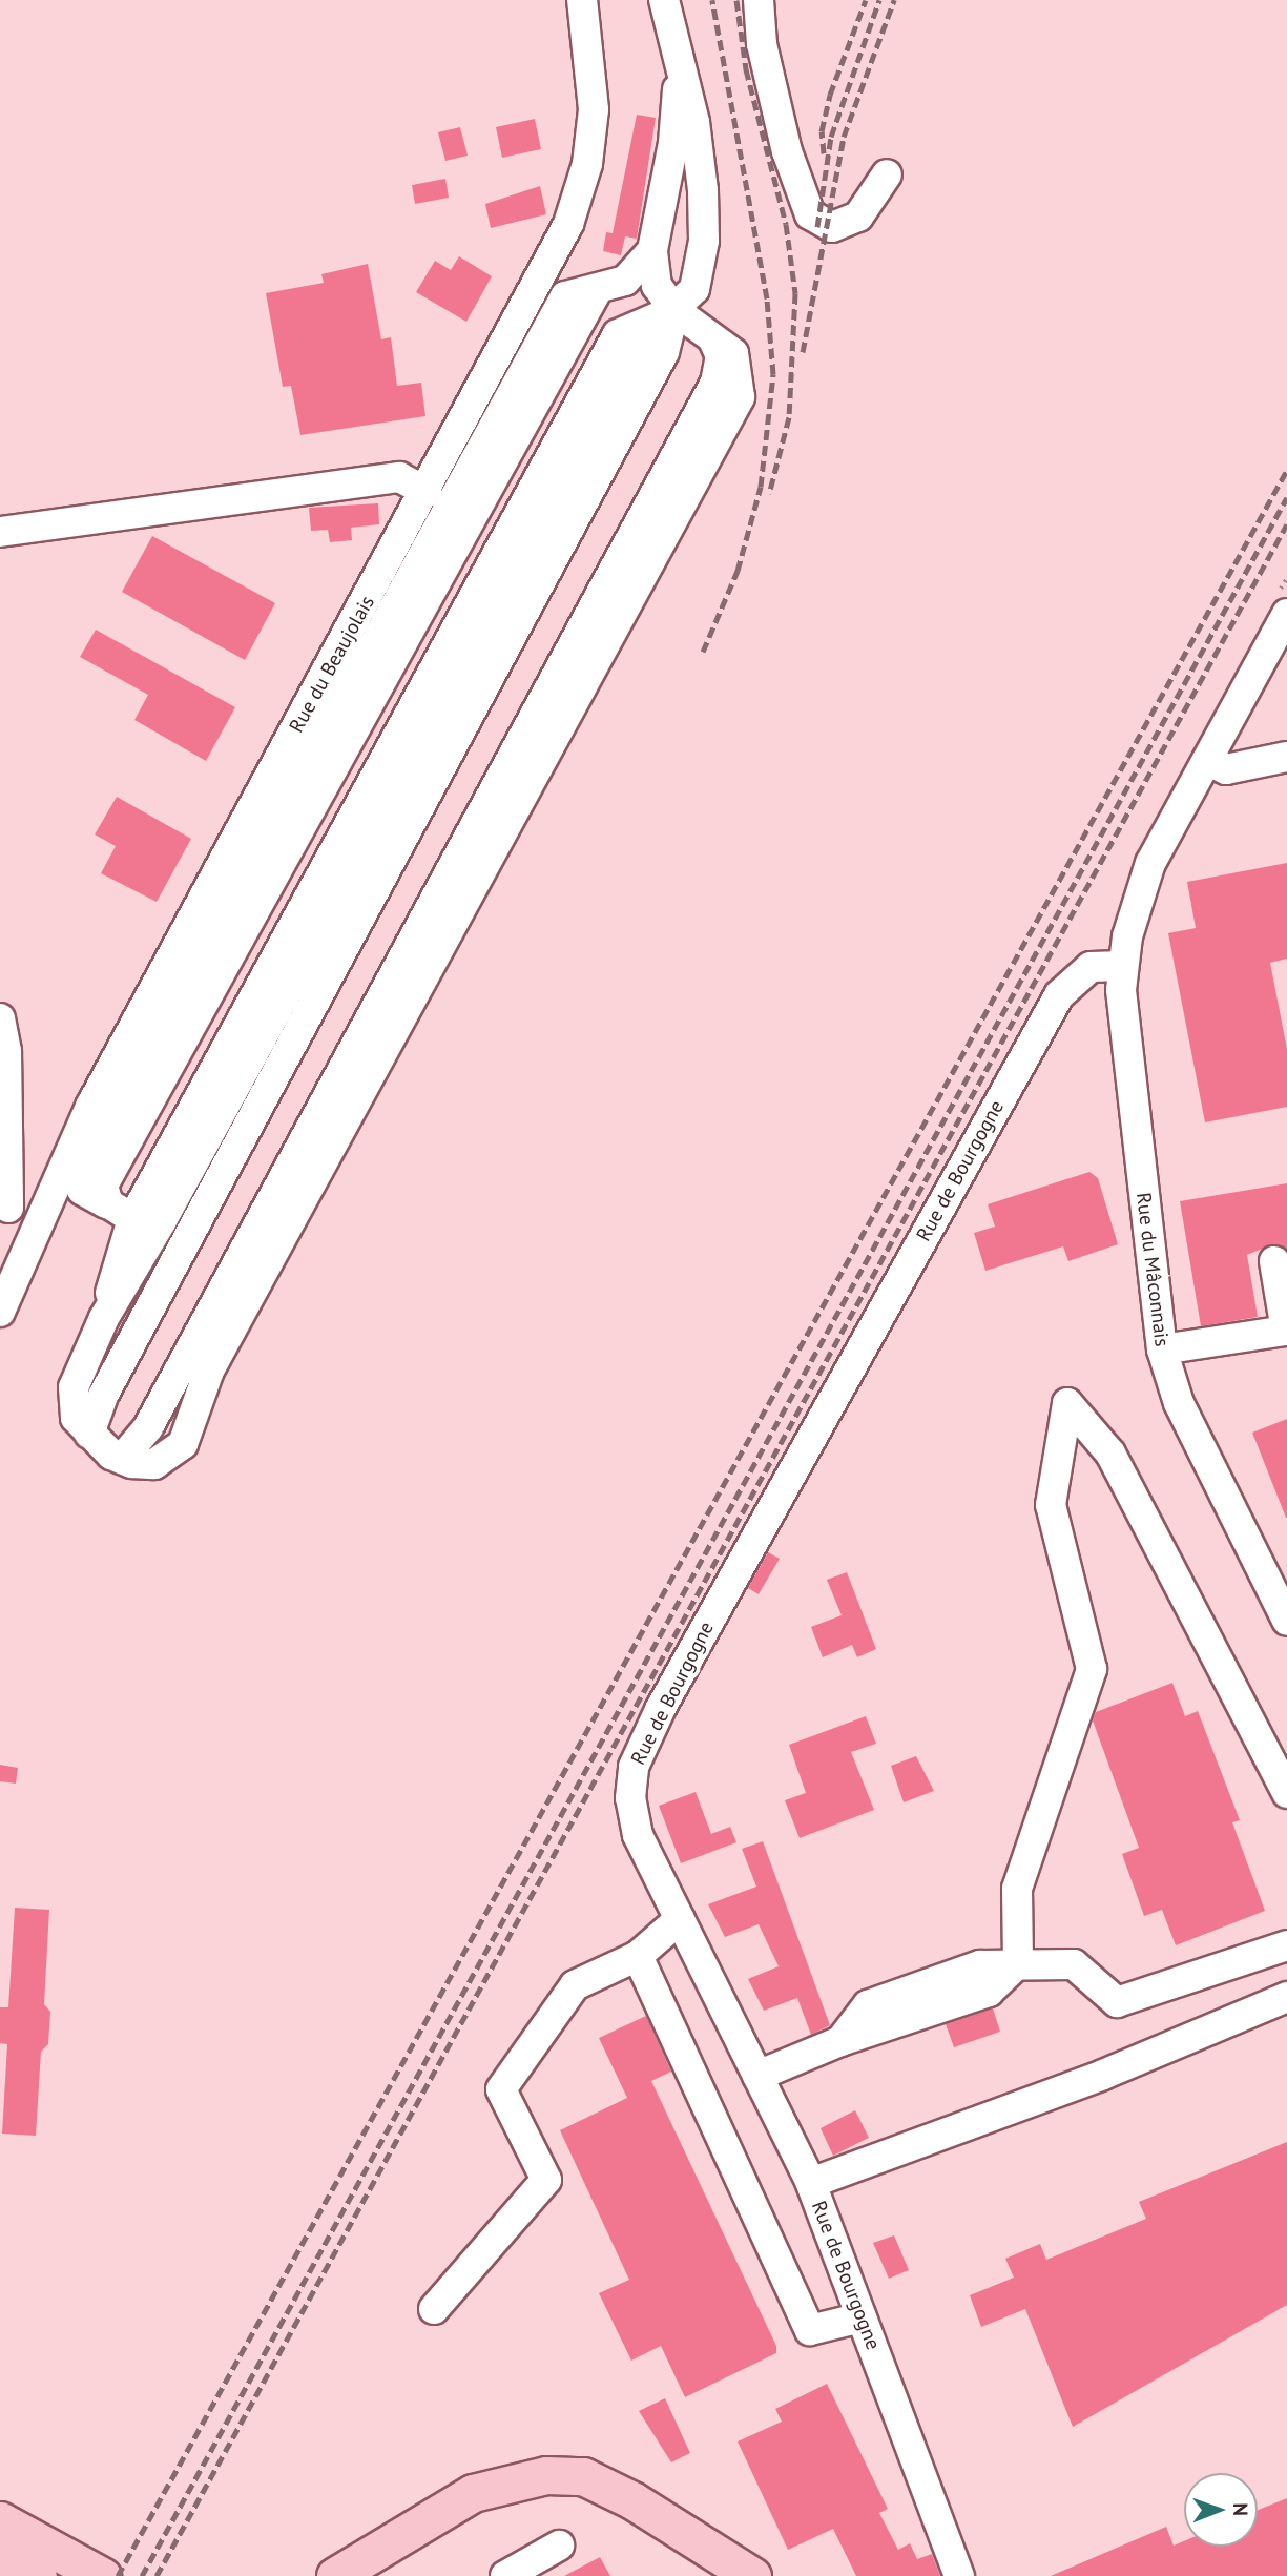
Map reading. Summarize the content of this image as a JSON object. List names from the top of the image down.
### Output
{
  "streets": {
    "street": ["Rue du Beaujolais", "Rue de Bourgogne", "Rue du Mâconnais"]
  },
  "crossings": [
    ["Rue de Bourgogne", "Rue du Mâconnais"]
  ],
  "north": "right"
}
